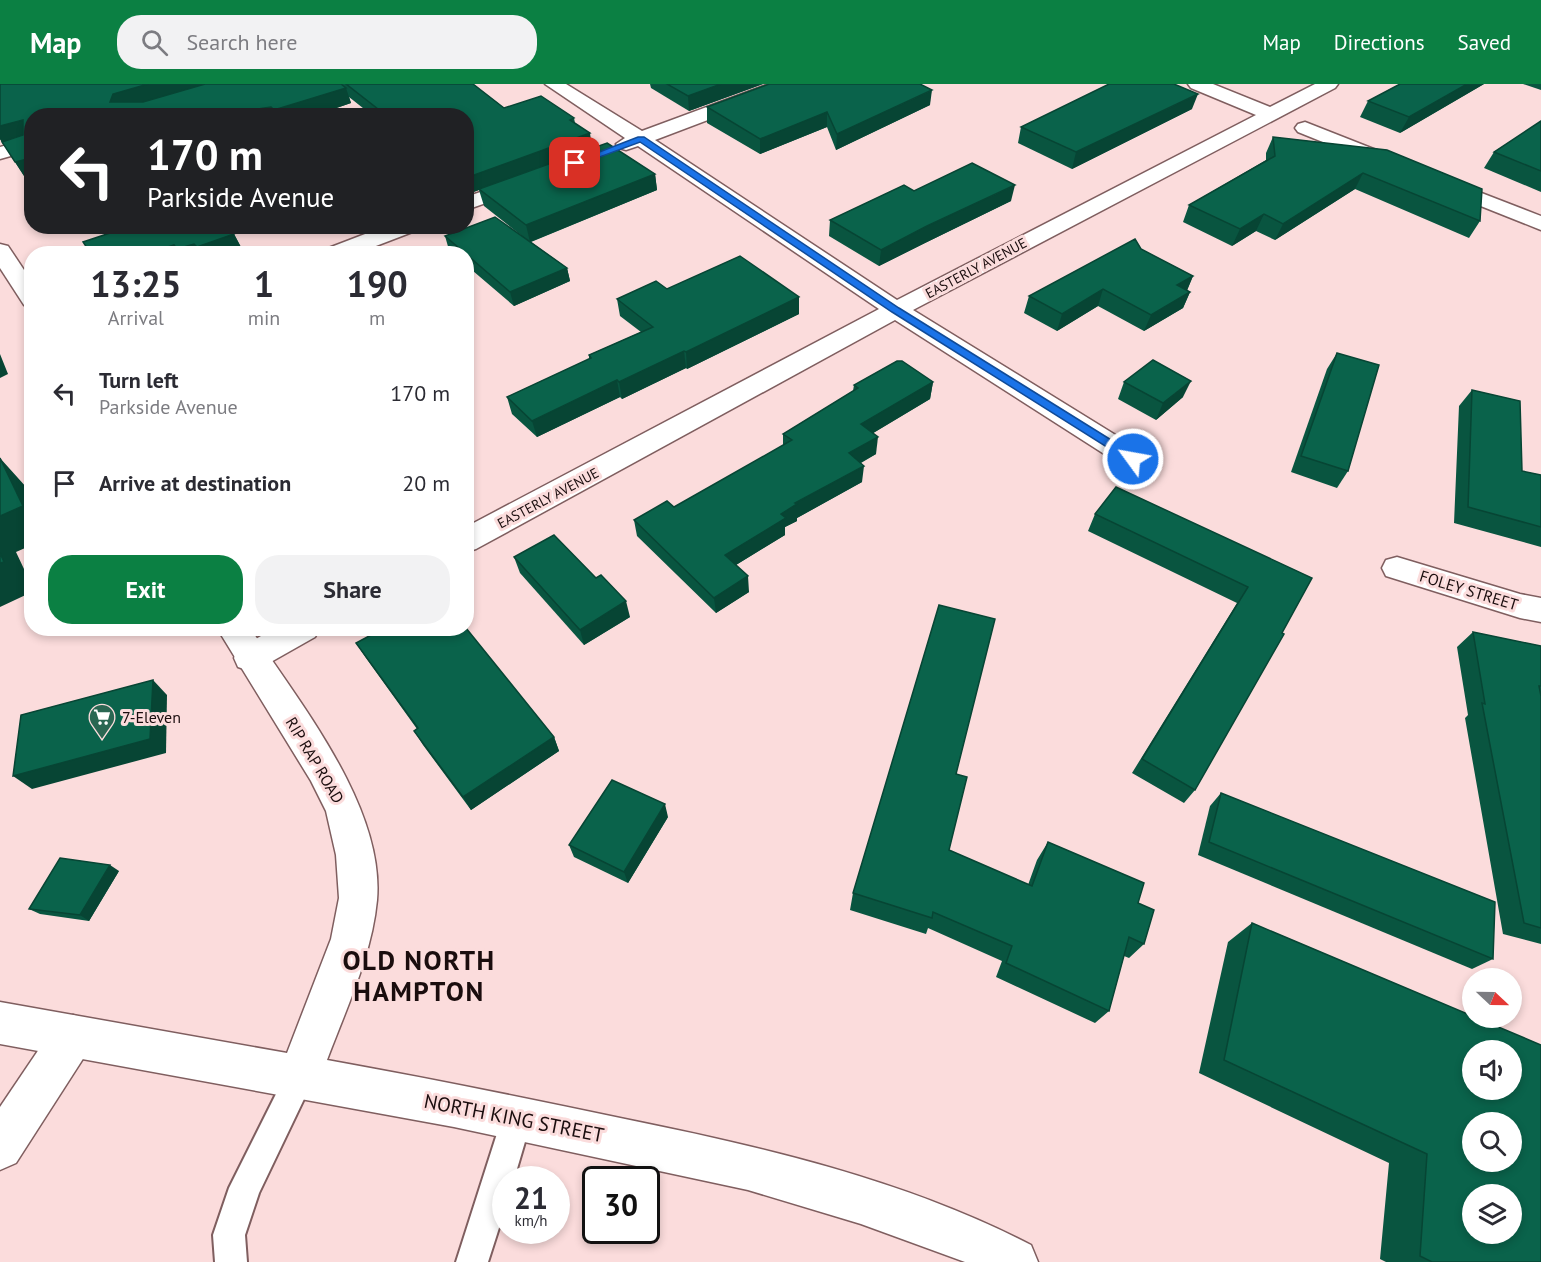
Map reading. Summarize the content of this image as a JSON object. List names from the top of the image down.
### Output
{
  "streets": {
    "street": [
      "EASTERLY AVENUE",
      "FOLEY STREET",
      "RIP RAP ROAD",
      "NORTH KING STREET"
    ]
  },
  "crossings": [
    ["RIP RAP ROAD", "NORTH KING STREET"]
  ],
  "districts": ["OLD NORTH HAMPTON"],
  "places": {
    "supermarket": ["7-Eleven"]
  },
  "north": "right",
  "page": {
    "header": "Map",
    "search": "Search here",
    "nav": ["Map", "Directions", "Saved"],
    "turn": ["170 m", "Parkside Avenue"],
    "eta": [
      "13:25",
      "Arrival",
      "1",
      "min",
      "190",
      "m"
    ],
    "list": [
      {
        "name": "Turn left",
        "note": "Parkside Avenue",
        "value": "170 m"
      },
      {
        "name": "Arrive at destination",
        "value": "20 m"
      }
    ],
    "buttons": ["Exit", "Share"],
    "speed": "21 km/h",
    "limit": "30"
  }
}
